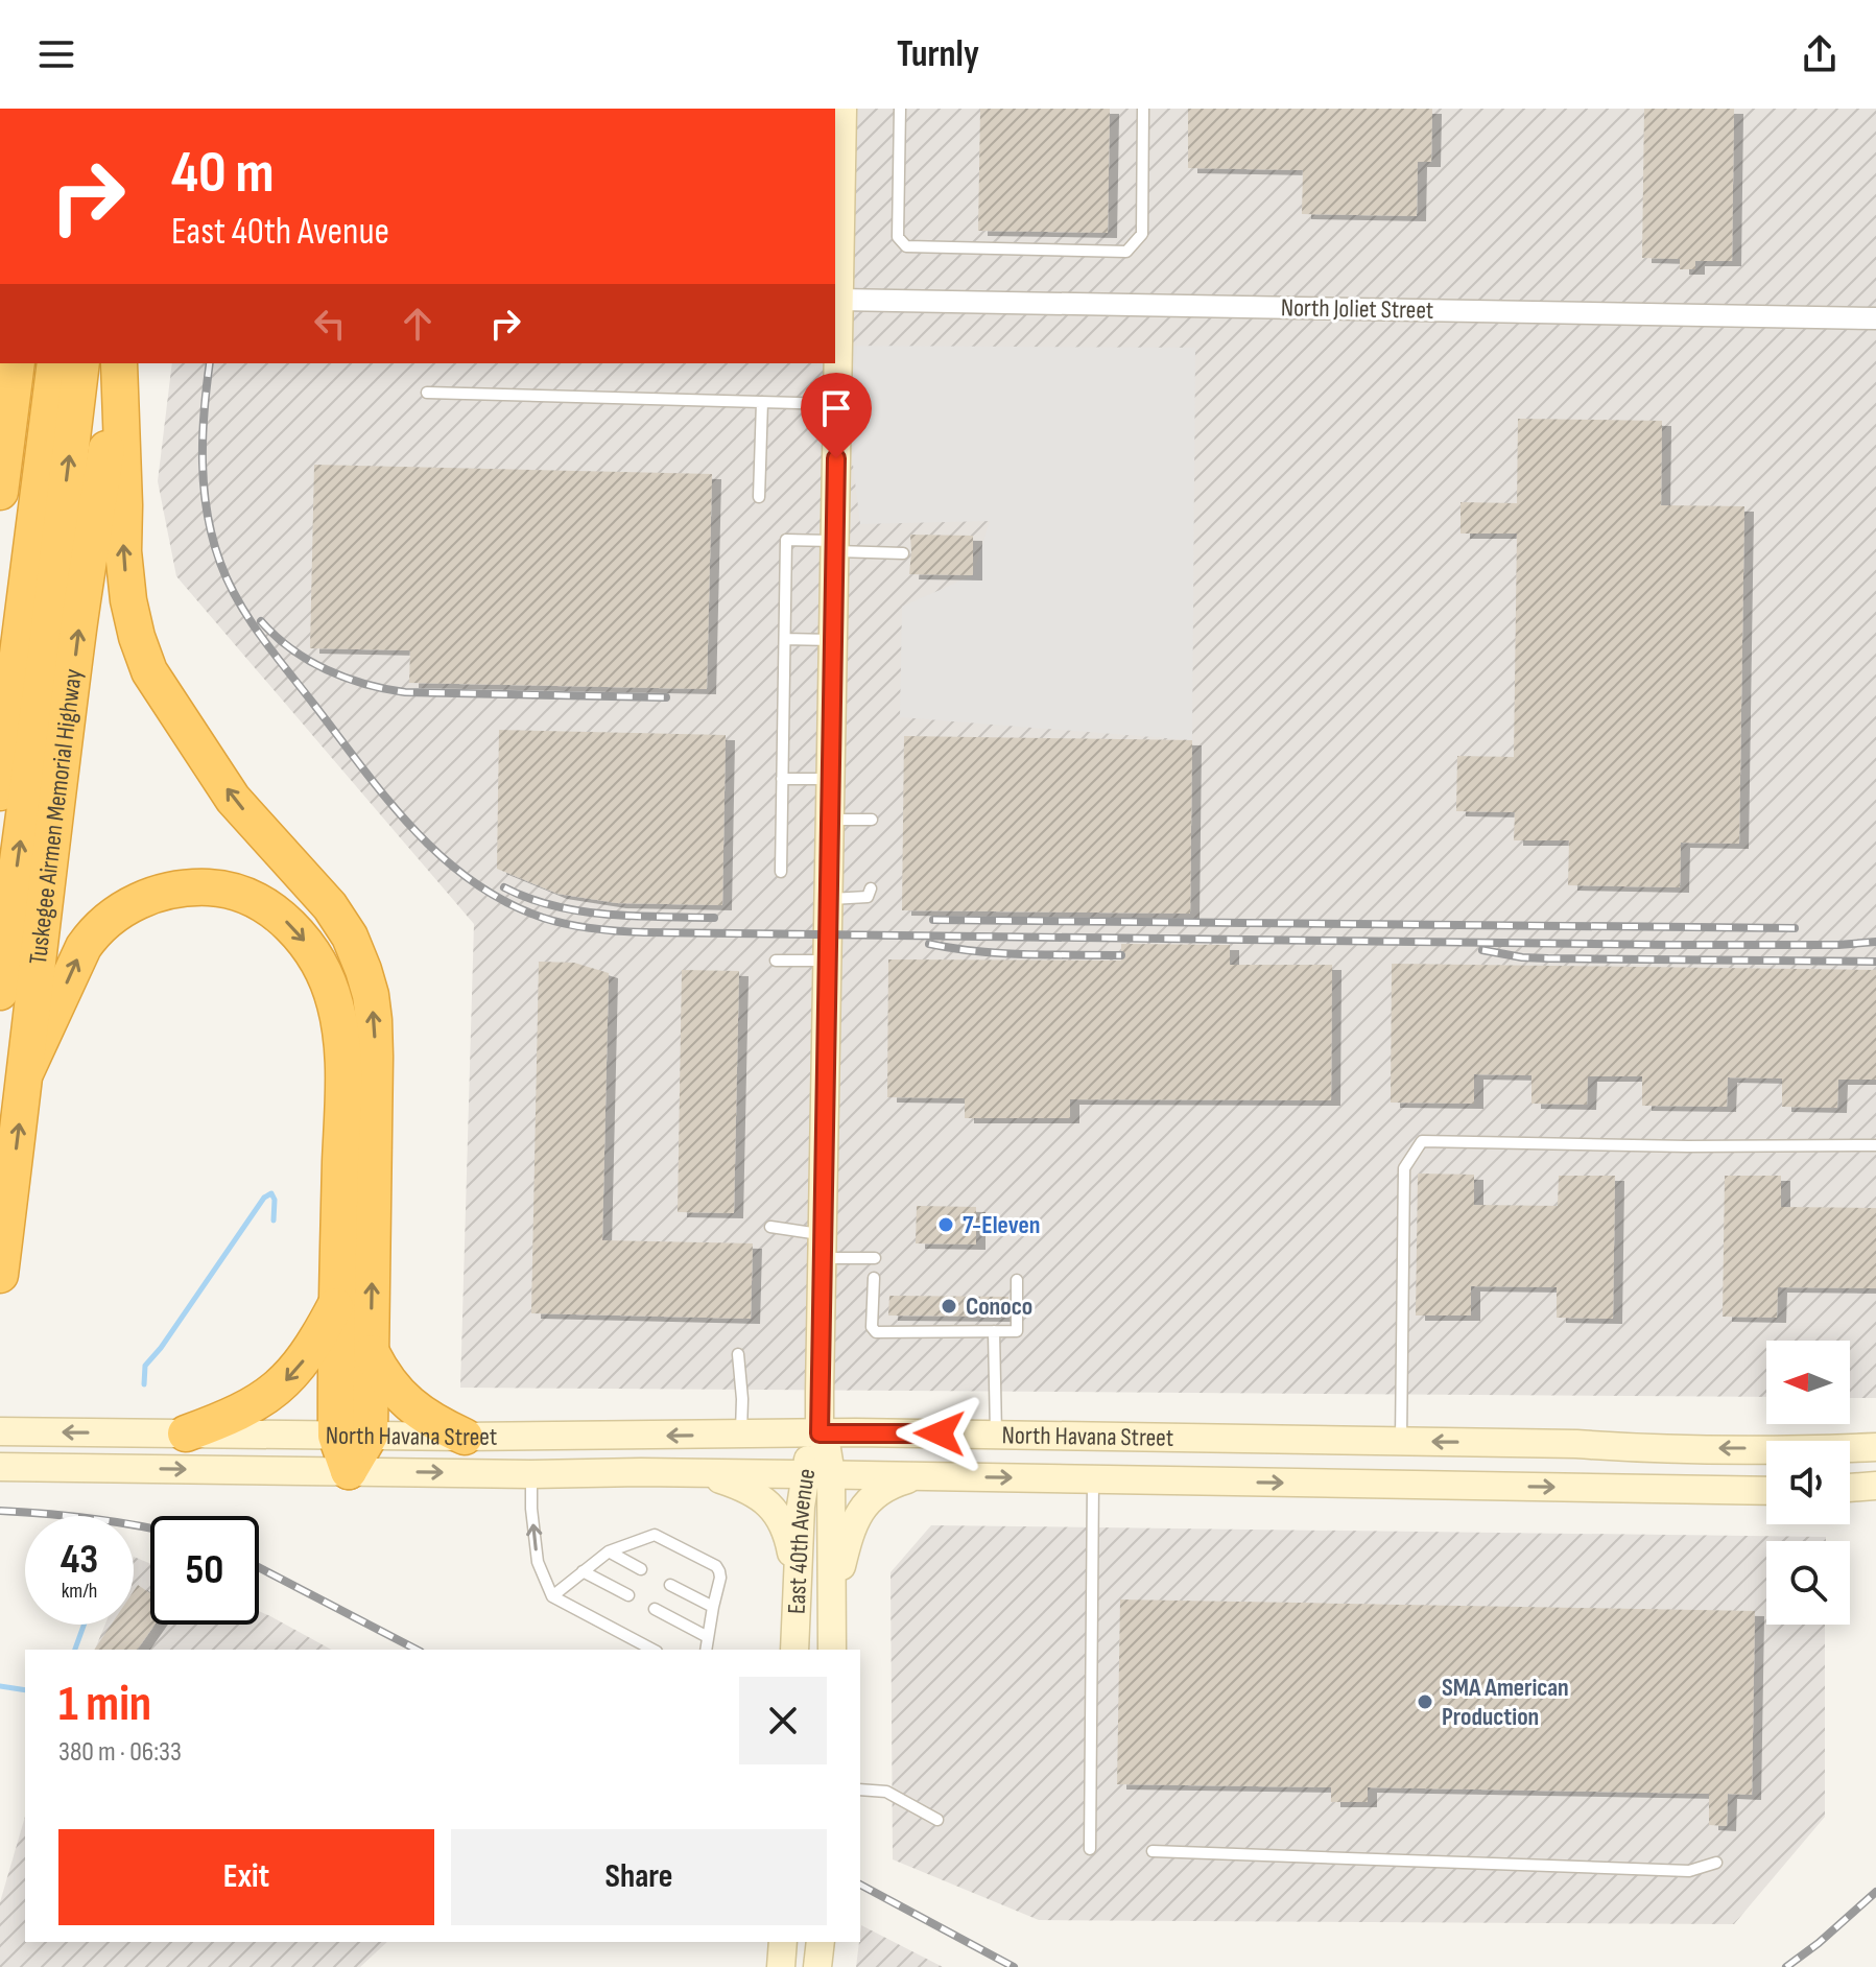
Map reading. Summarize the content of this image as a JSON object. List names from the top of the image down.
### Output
{
  "streets": {
    "highway": ["Tuskegee Airmen Memorial Highway"],
    "main road": ["North Havana Street", "East 40th Avenue"],
    "street": ["North Joliet Street"]
  },
  "crossings": [
    ["North Joliet Street", "East 40th Avenue"],
    ["North Havana Street", "East 40th Avenue"]
  ],
  "places": ["7-Eleven", "Conoco", "SMA American Production"],
  "north": "left",
  "page": {
    "header": "Turnly",
    "turn": ["40 m", "East 40th Avenue"],
    "speed": "43 km/h",
    "limit": "50",
    "heading": ["1 min", "380 m · 06:33"],
    "buttons": ["Exit", "Share"]
  }
}
